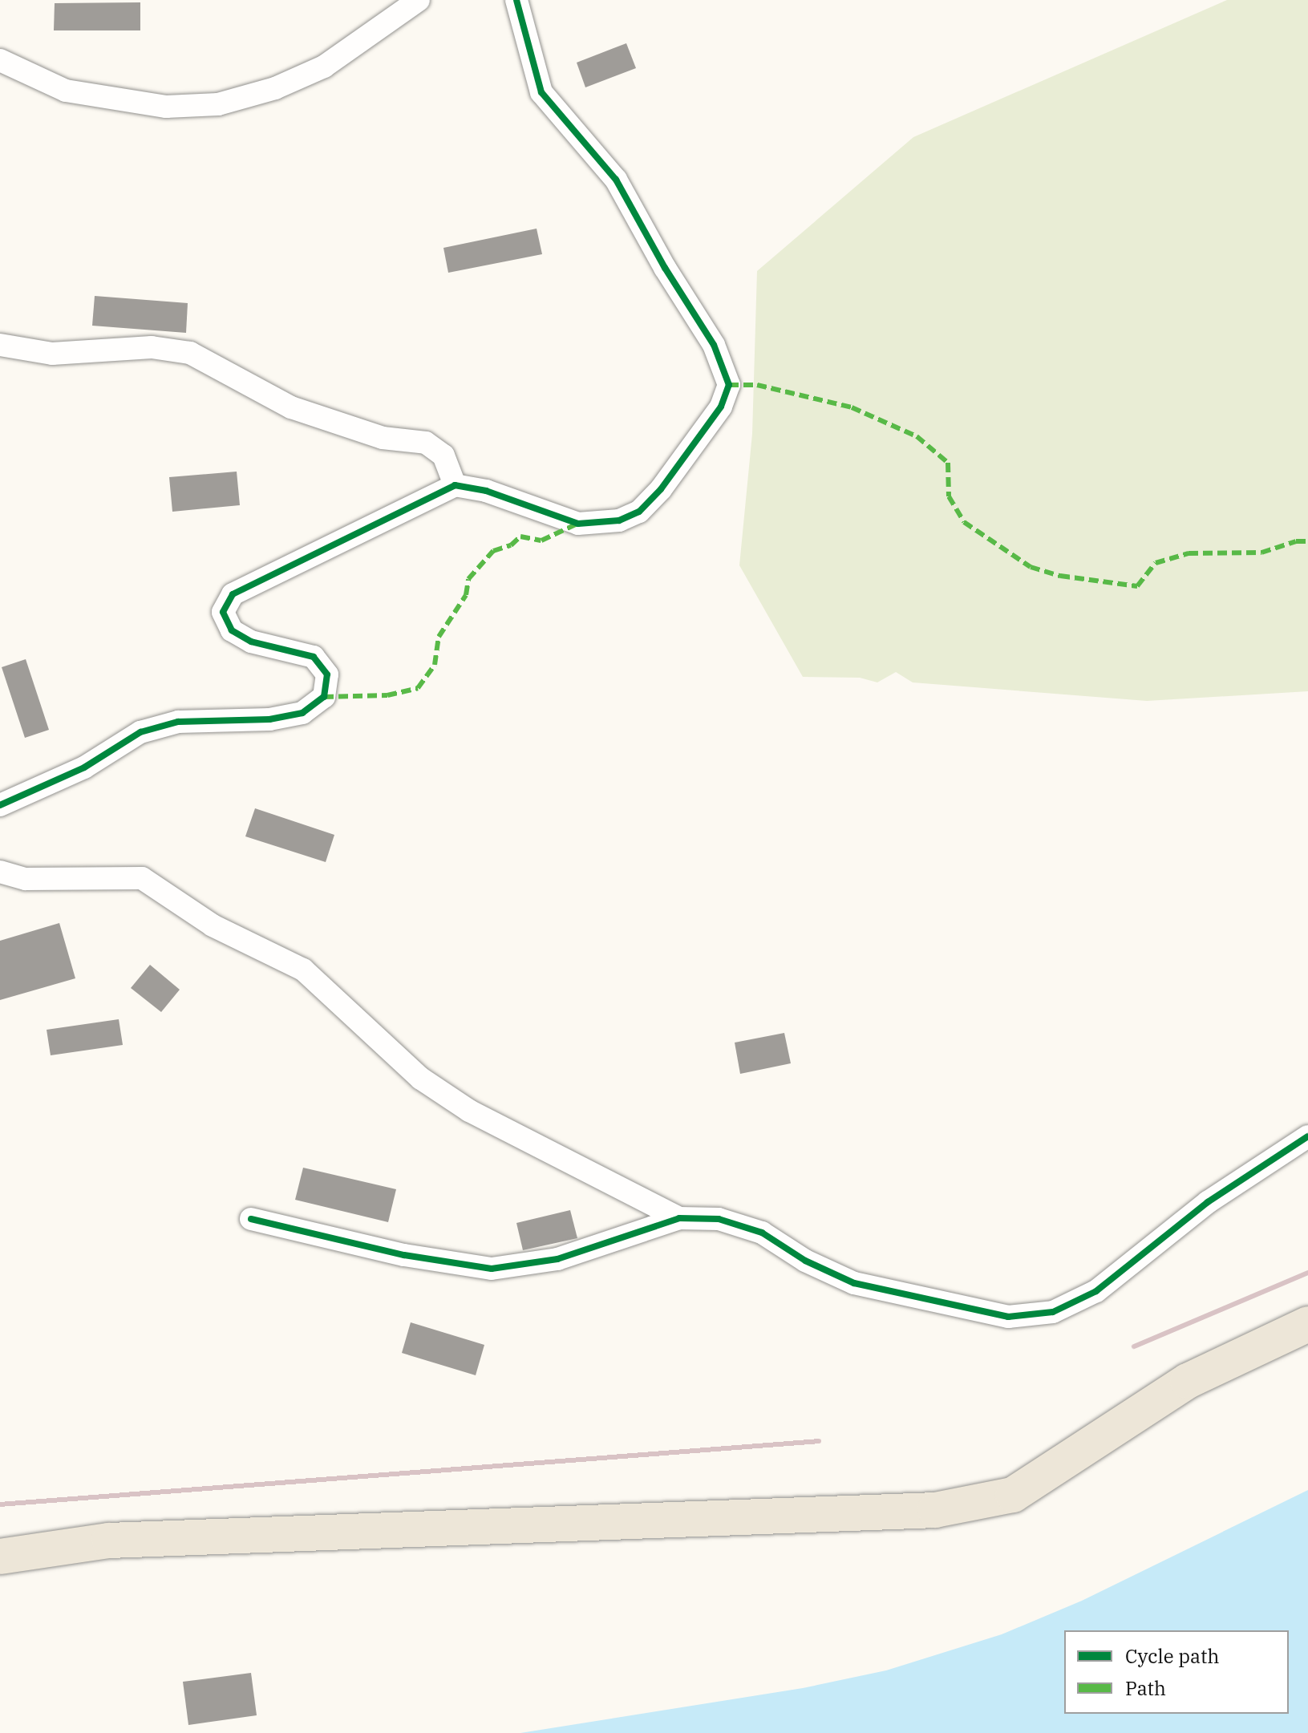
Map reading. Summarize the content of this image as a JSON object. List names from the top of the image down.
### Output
{
  "legend": ["Cycle path", "Path"]
}
